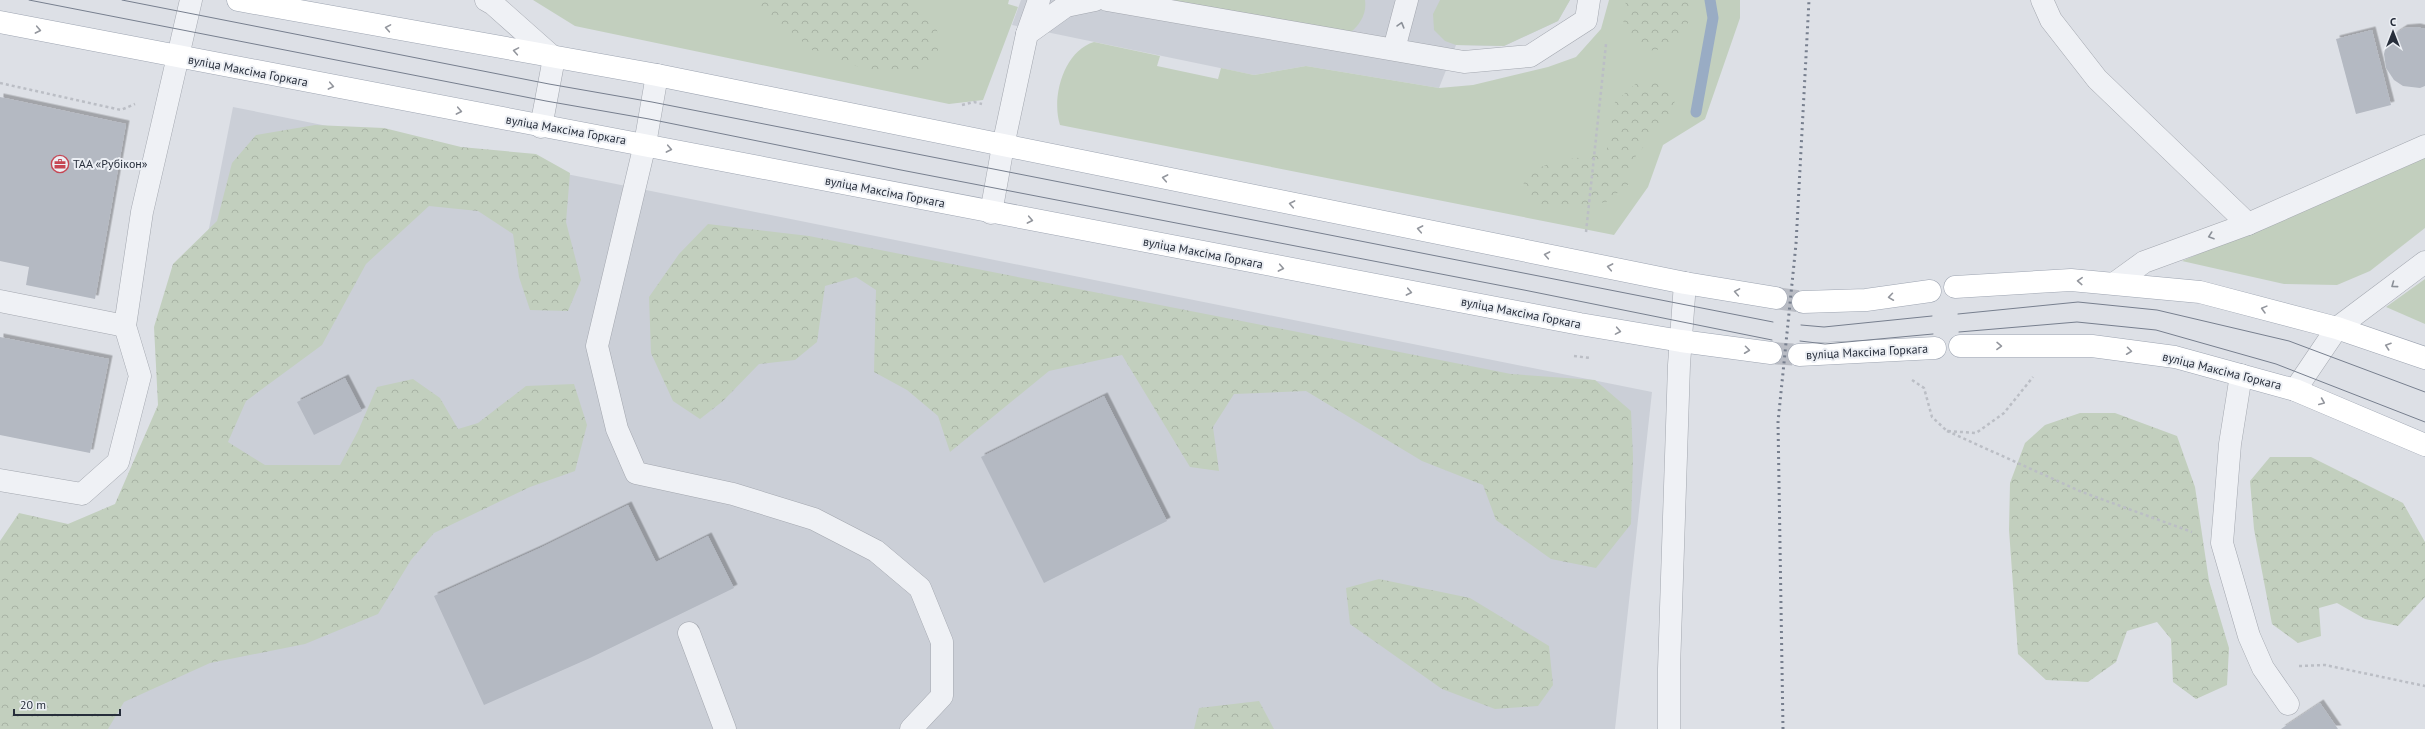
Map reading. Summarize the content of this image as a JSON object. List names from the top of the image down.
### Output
{
  "streets": {
    "main road": ["вуліца Максіма Горкага"]
  },
  "places": {
    "office": ["ТАА «Рубікон»"]
  },
  "scale_bar": "20 m",
  "north": "top"
}
